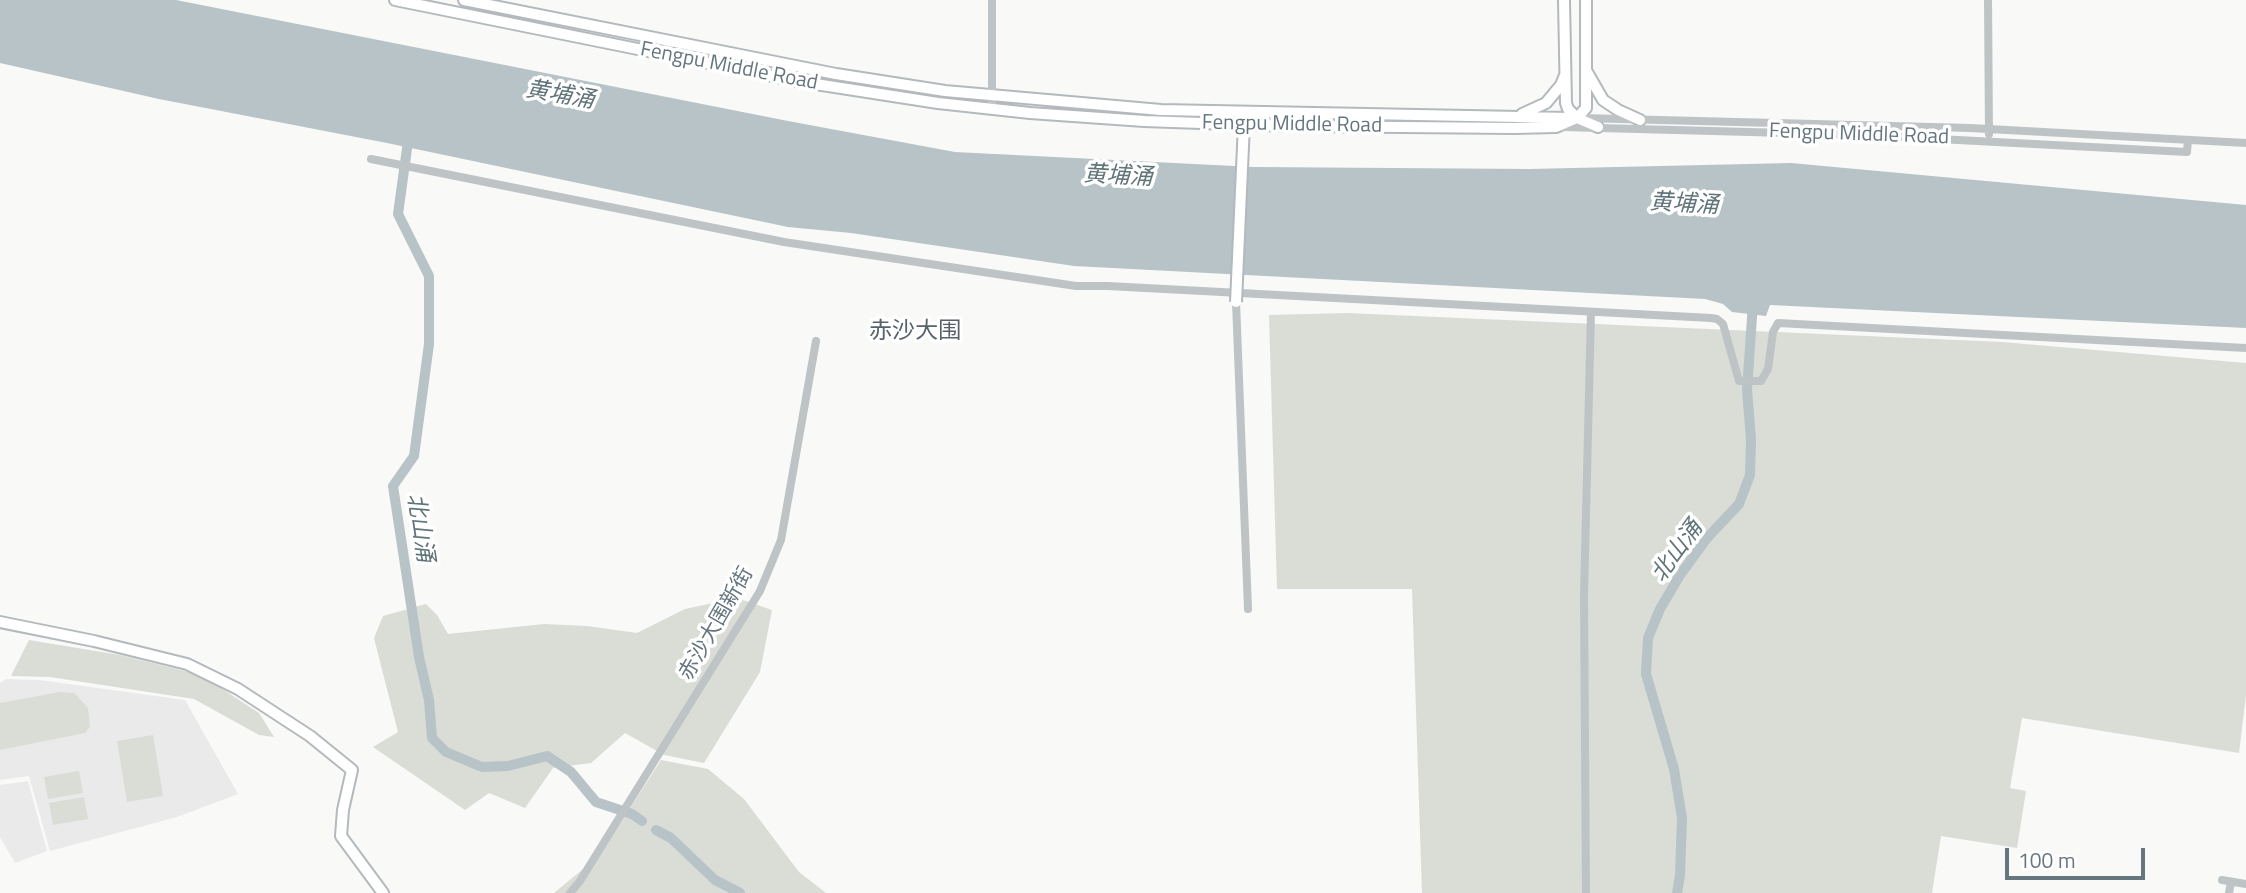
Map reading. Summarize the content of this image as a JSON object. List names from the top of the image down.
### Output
{
  "streets": {
    "street": ["Fengpu Middle Road", "赤沙大围新街"]
  },
  "districts": ["赤沙大围"],
  "water": ["黄埔涌", "北山涌"],
  "scale_bar": "100 m"
}
